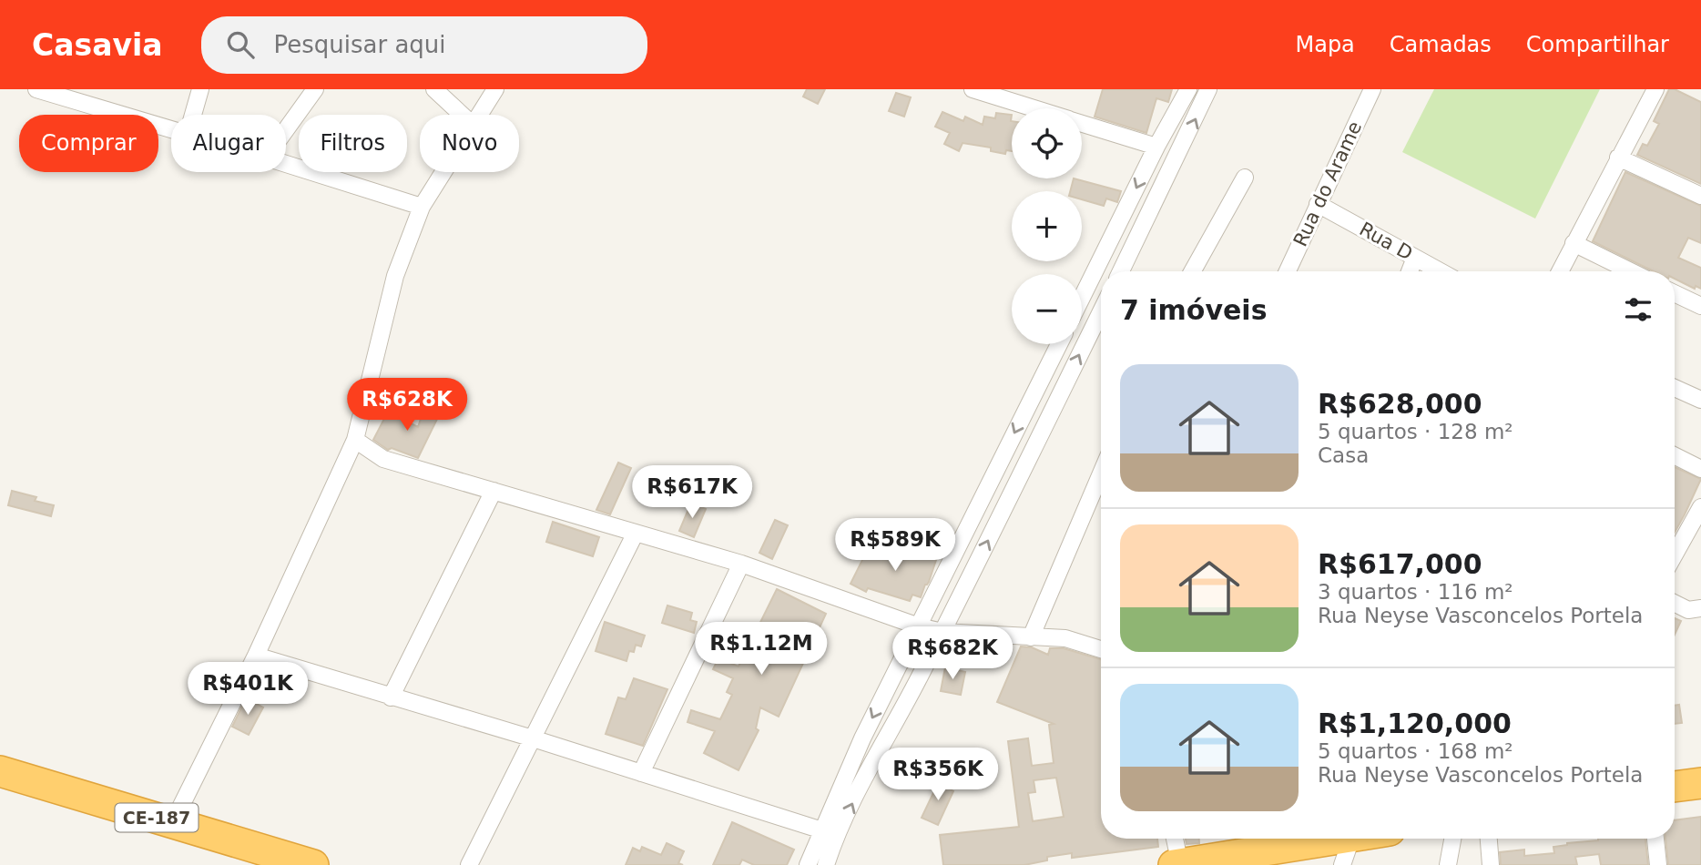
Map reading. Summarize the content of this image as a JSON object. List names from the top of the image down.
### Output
{
  "streets": {
    "highway": ["CE-187"],
    "street": ["Rua do Arame", "Rua D"]
  },
  "crossings": [
    ["Rua do Arame", "Rua D"]
  ],
  "page": {
    "header": "Casavia",
    "search": "Pesquisar aqui",
    "nav": ["Mapa", "Camadas", "Compartilhar"],
    "map_buttons": ["+", "−"],
    "chip": [
      "Comprar",
      "Alugar",
      "Filtros",
      "Novo"
    ],
    "heading": "7 imóveis",
    "list": [
      {
        "name": "R$628,000",
        "note": "5 quartos · 128 m² · Casa"
      },
      {
        "name": "R$617,000",
        "note": "3 quartos · 116 m² · Rua Neyse Vasconcelos Portela"
      },
      {
        "name": "R$1,120,000",
        "note": "5 quartos · 168 m² · Rua Neyse Vasconcelos Portela"
      }
    ],
    "price": [
      "R$628K",
      "R$617K",
      "R$589K",
      "R$1.12M",
      "R$682K",
      "R$401K",
      "R$356K"
    ]
  }
}
